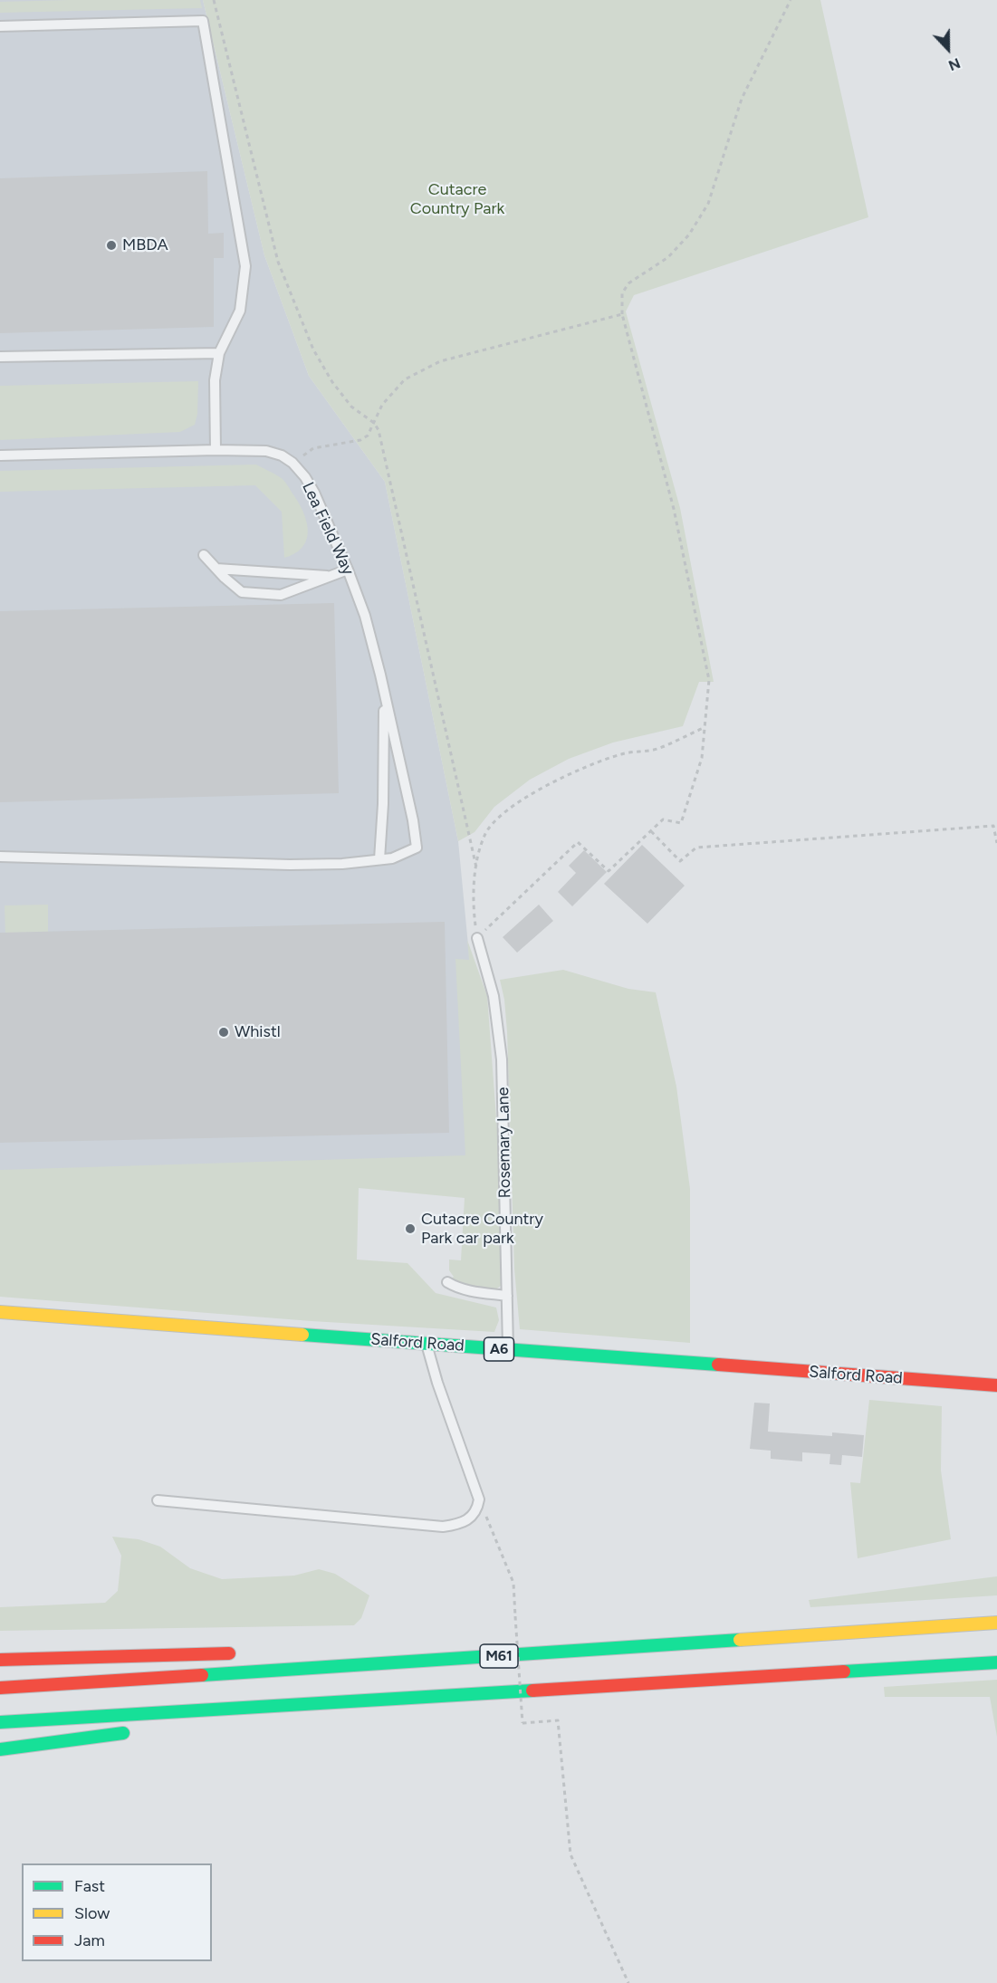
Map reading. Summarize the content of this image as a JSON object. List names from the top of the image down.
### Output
{
  "streets": {
    "main road": ["Salford Road", "A6", "M61"],
    "lane": ["Lea Field Way", "Rosemary Lane"]
  },
  "crossings": [
    ["Rosemary Lane", "Salford Road"]
  ],
  "parks": ["Cutacre Country Park"],
  "places": ["MBDA", "Whistl", "Cutacre Country Park car park"],
  "legend": ["Fast", "Slow", "Jam"],
  "north": "bottom"
}
